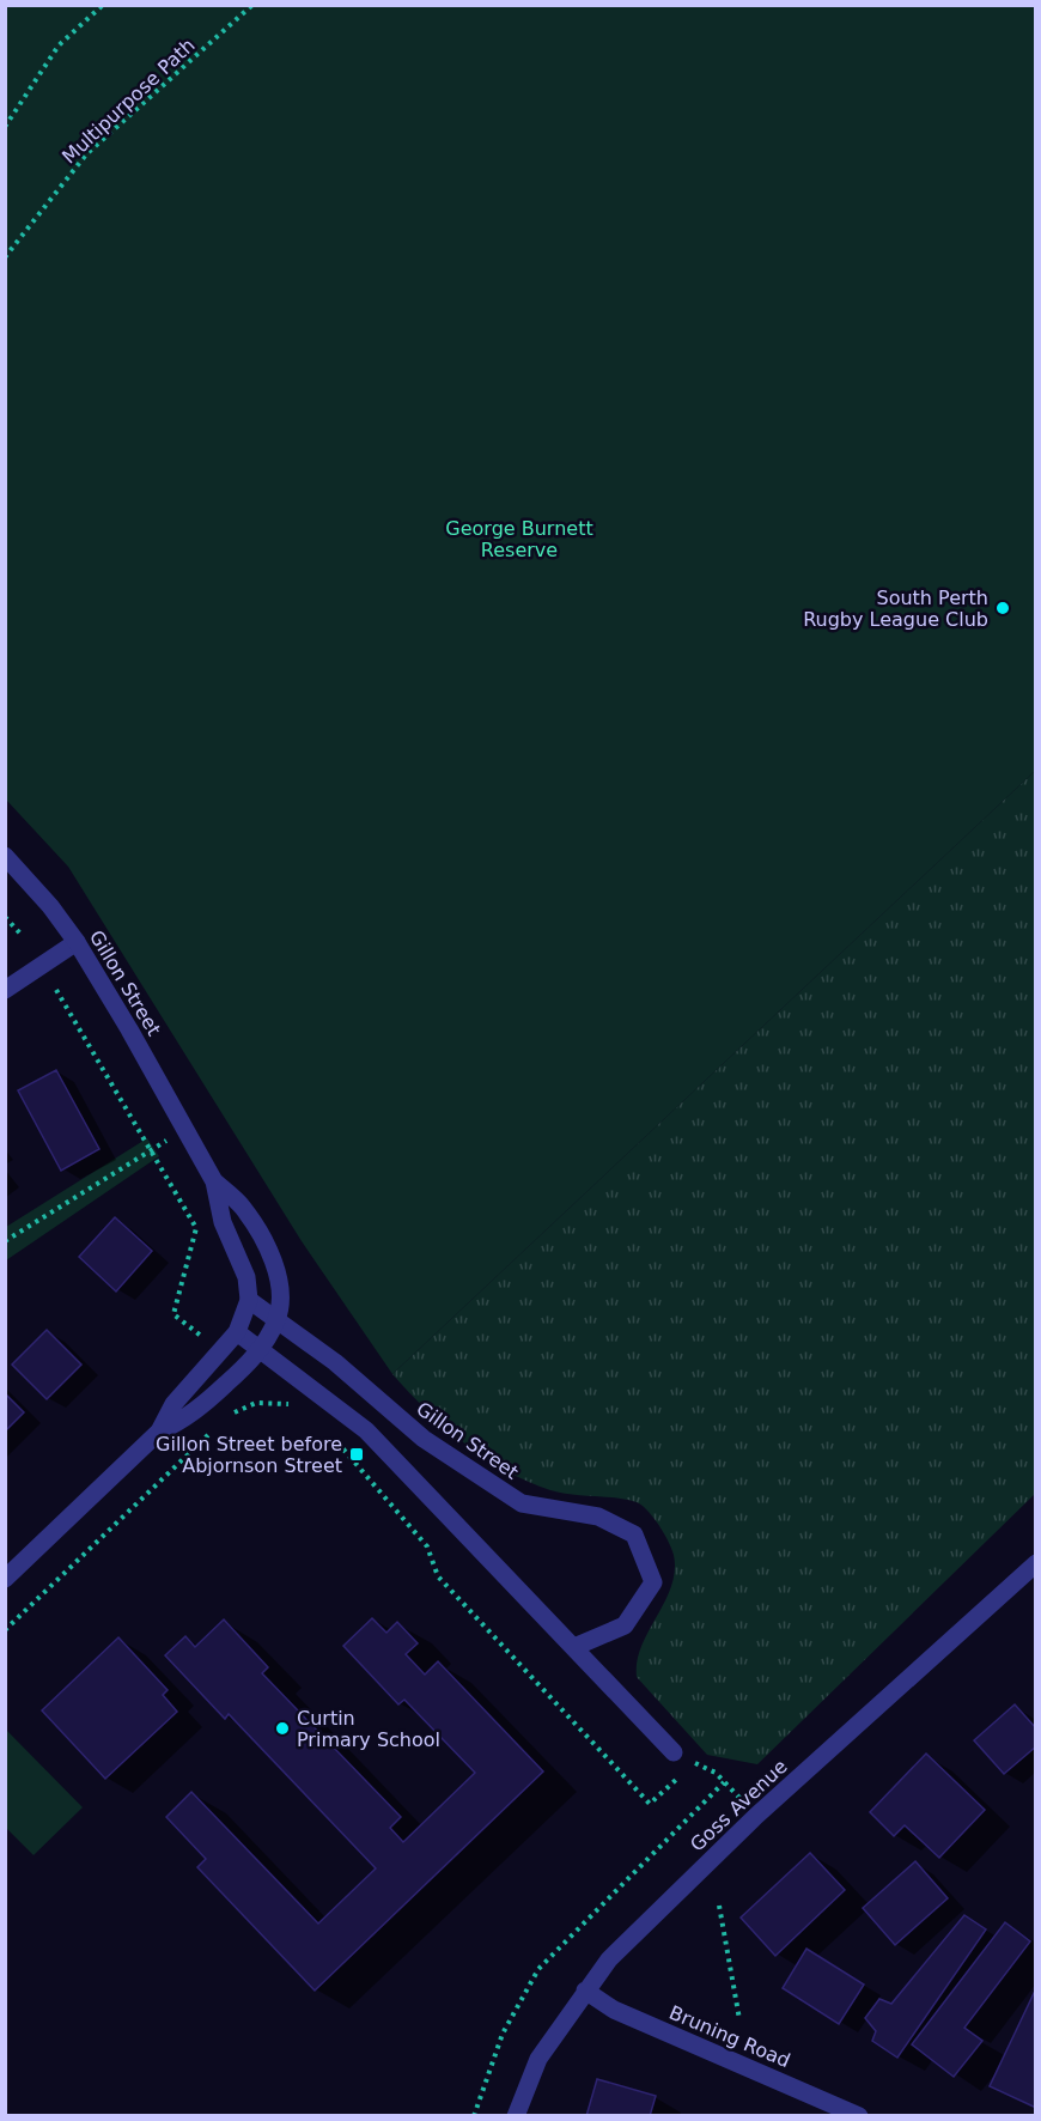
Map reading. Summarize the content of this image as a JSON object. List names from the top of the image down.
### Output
{
  "streets": {
    "street": ["Gillon Street", "Goss Avenue", "Bruning Road"],
    "path": ["Multipurpose Path"]
  },
  "crossings": [
    ["Goss Avenue", "Bruning Road"]
  ],
  "parks": ["George Burnett Reserve"],
  "places": {
    "other": ["South Perth Rugby League Club", "Curtin Primary School"],
    "transit": ["Gillon Street before Abjornson Street"]
  }
}
